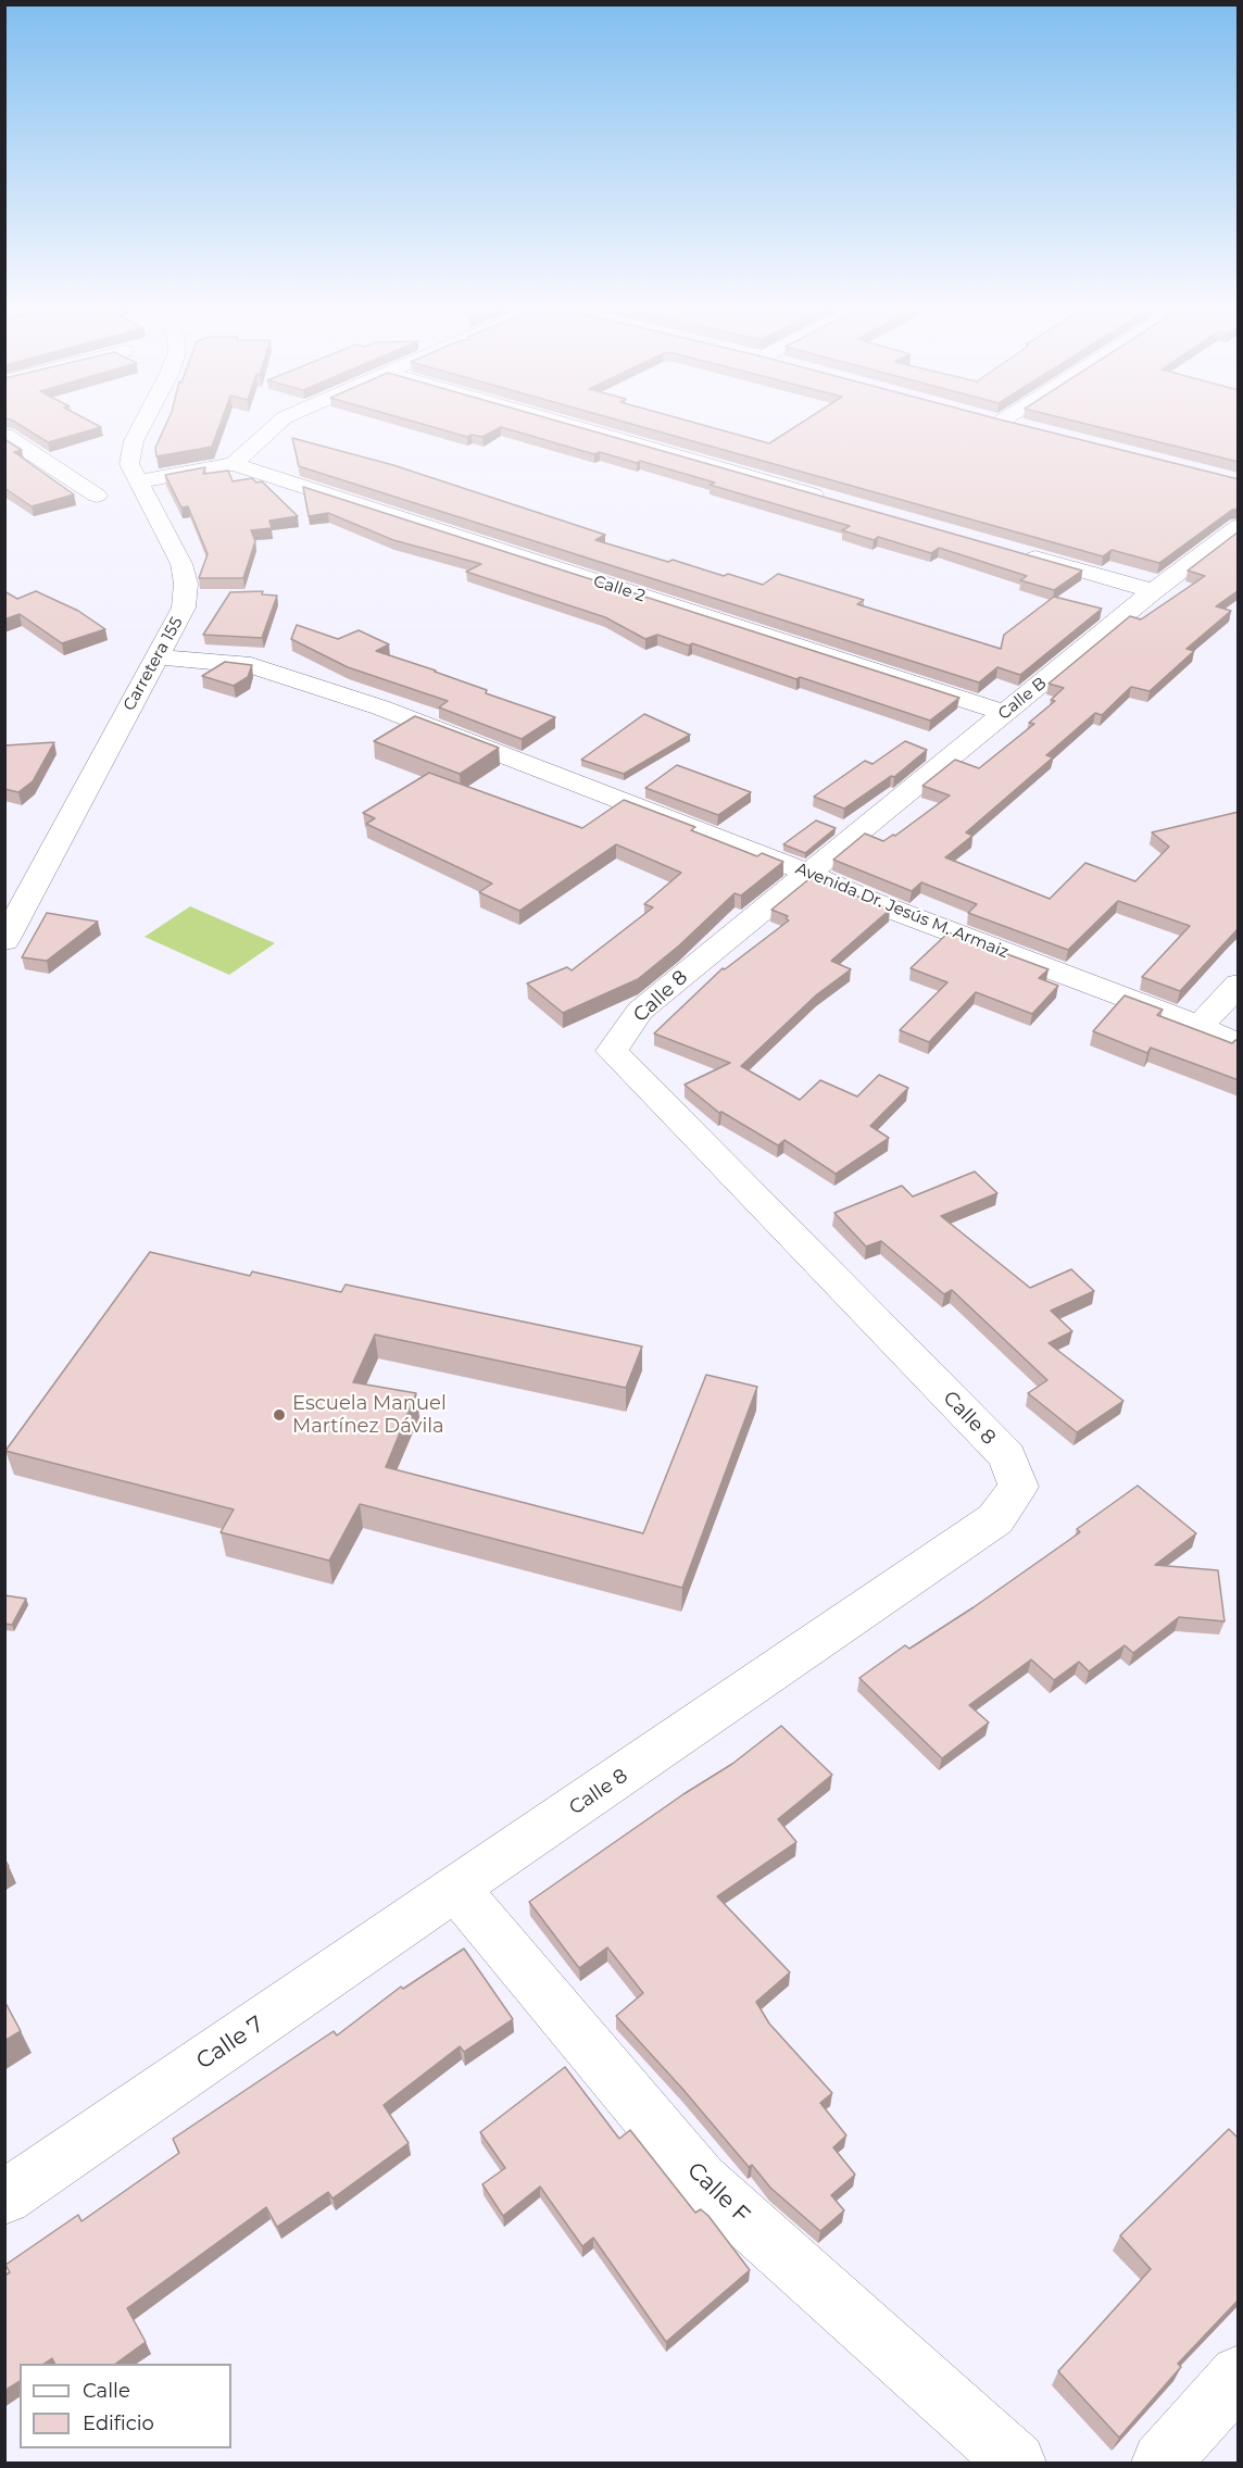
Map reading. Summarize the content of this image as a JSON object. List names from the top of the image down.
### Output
{
  "streets": {
    "street": [
      "Calle 2",
      "Carretera 155",
      "Calle B",
      "Avenida Dr. Jesús M. Armaiz",
      "Calle 8",
      "Calle 7",
      "Calle F"
    ]
  },
  "crossings": [
    ["Calle 2", "Calle B"],
    ["Carretera 155", "Avenida Dr. Jesús M. Armaiz"],
    ["Calle B", "Avenida Dr. Jesús M. Armaiz"],
    ["Calle B", "Calle 8"],
    ["Avenida Dr. Jesús M. Armaiz", "Calle 8"],
    ["Calle 8", "Calle 7"],
    ["Calle 8", "Calle F"],
    ["Calle 7", "Calle F"]
  ],
  "places": ["Escuela Manuel Martínez Dávila"],
  "legend": ["Calle", "Edificio"]
}
